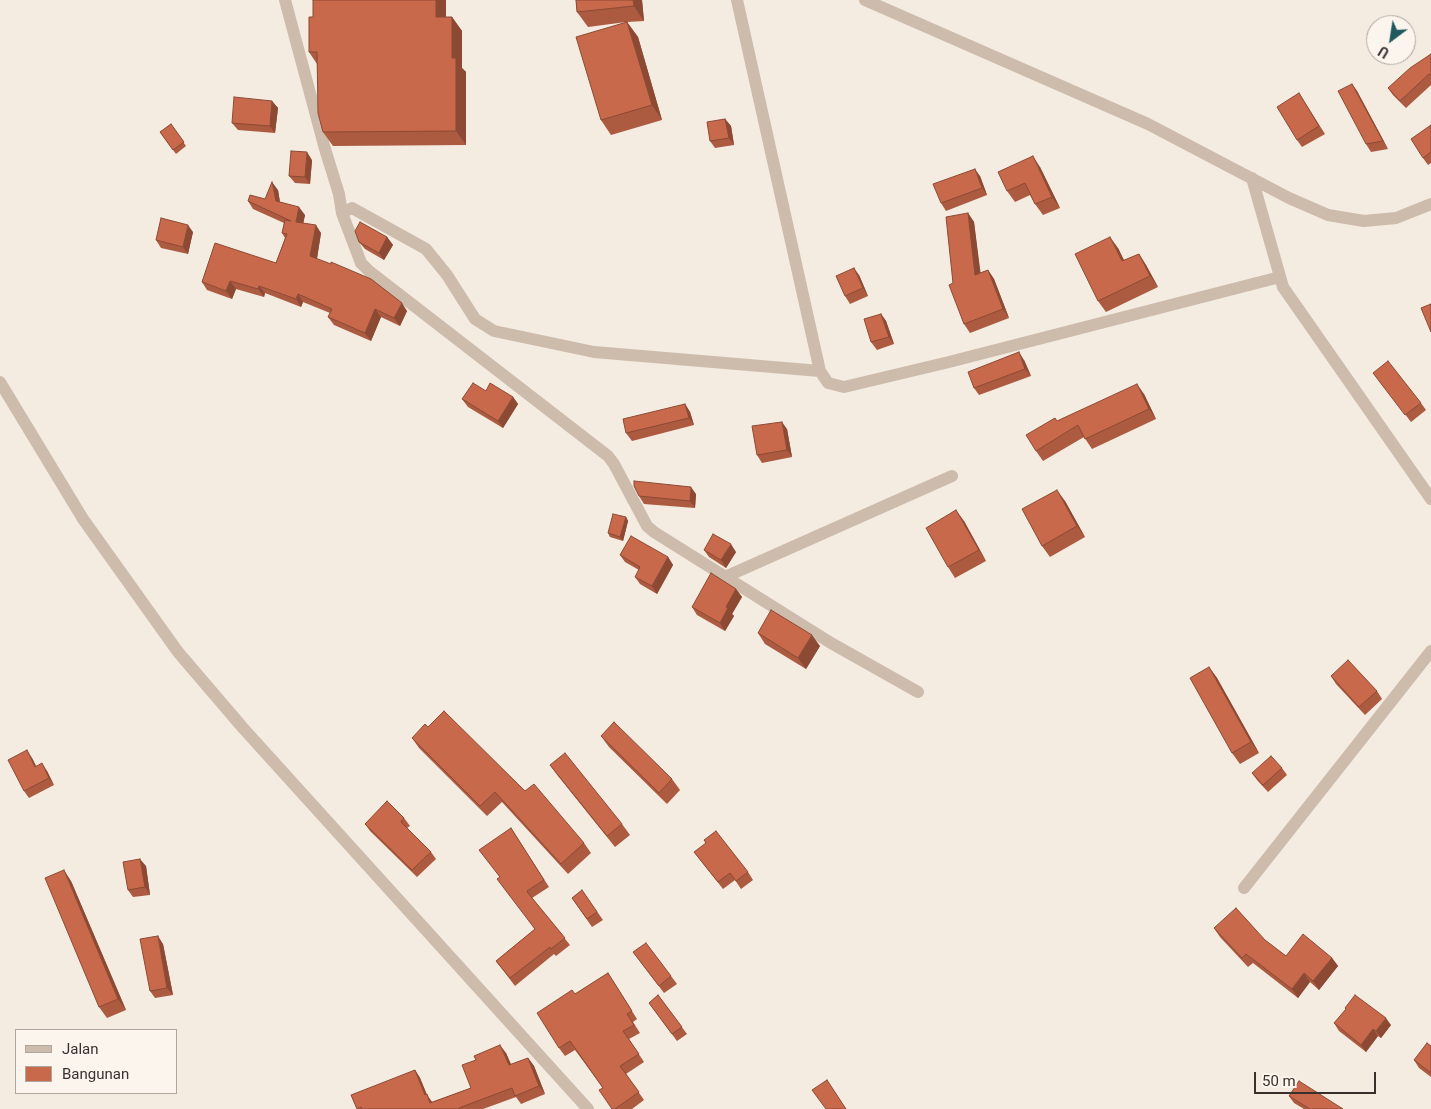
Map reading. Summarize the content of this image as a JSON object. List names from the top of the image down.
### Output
{
  "legend": ["Jalan", "Bangunan"],
  "scale_bar": "50 m",
  "north": "bottom left"
}
